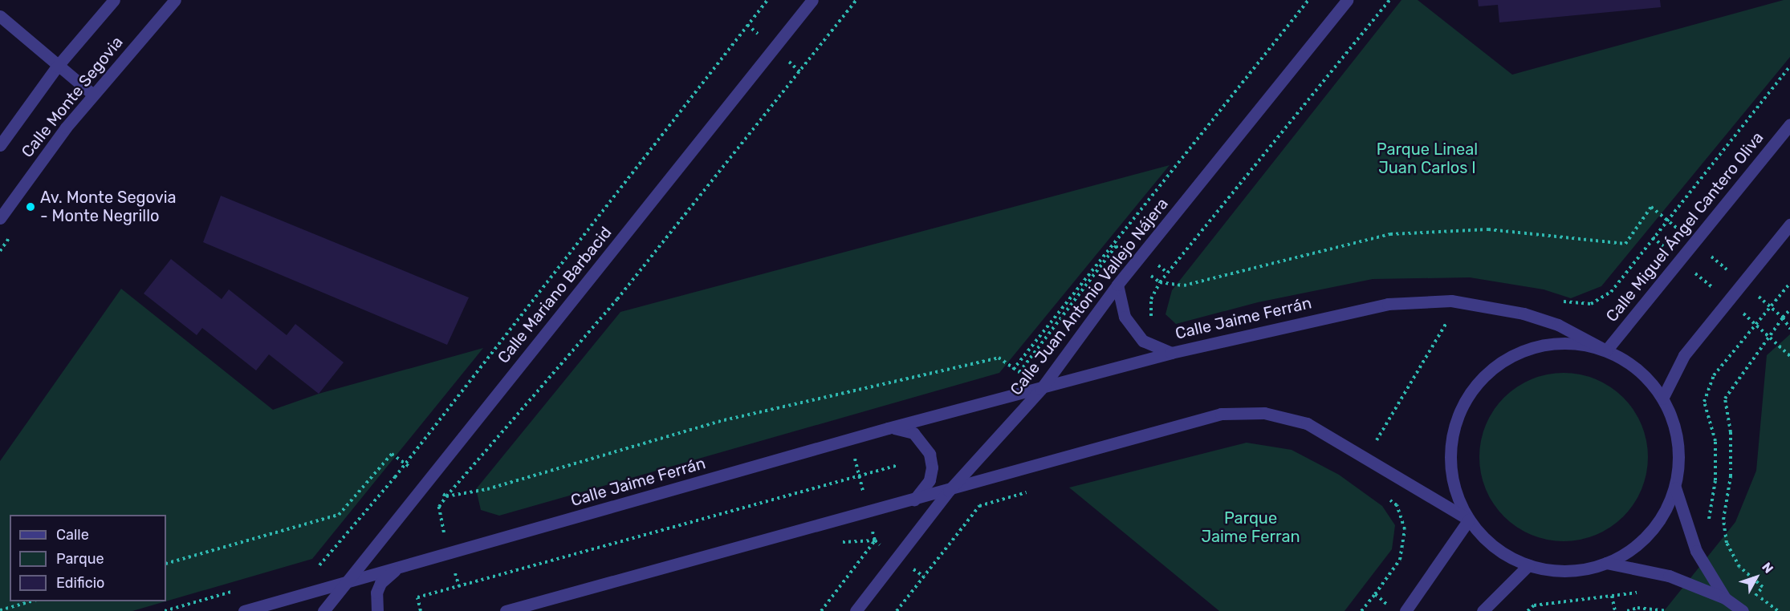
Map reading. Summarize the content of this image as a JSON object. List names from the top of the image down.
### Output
{
  "streets": {
    "street": [
      "Calle Monte Segovia",
      "Calle Miguel Ángel Cantero Oliva",
      "Calle Mariano Barbacid",
      "Calle Juan Antonio Vallejo Nájera",
      "Calle Jaime Ferrán"
    ]
  },
  "crossings": [
    ["Calle Miguel Ángel Cantero Oliva", "Calle Jaime Ferrán"],
    ["Calle Mariano Barbacid", "Calle Jaime Ferrán"],
    ["Calle Juan Antonio Vallejo Nájera", "Calle Jaime Ferrán"]
  ],
  "parks": ["Parque Lineal Juan Carlos I", "Parque Jaime Ferran"],
  "places": ["Av. Monte Segovia - Monte Negrillo"],
  "legend": ["Calle", "Parque", "Edificio"],
  "north": "top right"
}
